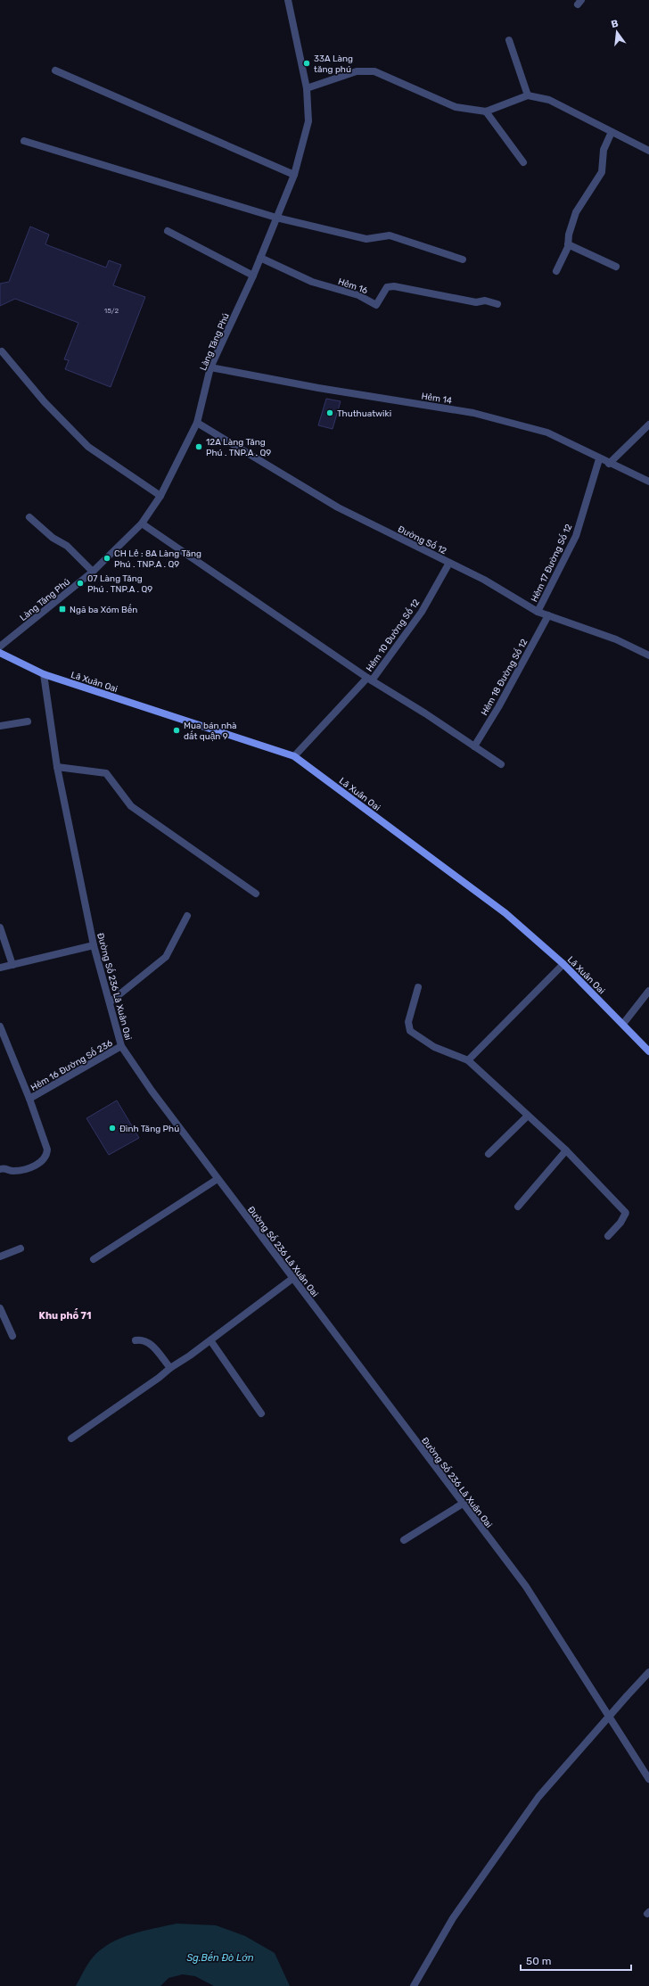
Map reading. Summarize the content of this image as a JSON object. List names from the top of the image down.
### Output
{
  "streets": {
    "main road": ["Lã Xuân Oai"],
    "street": [
      "Hẻm 16",
      "Làng Tăng Phú",
      "Hẻm 14",
      "Đường Số 12",
      "Hẻm 17 Đường Số 12",
      "Hẻm 10 Đường Số 12",
      "Hẻm 18 Đường Số 12",
      "Đường Số 236 Lã Xuân Oai",
      "Hẻm 16 Đường Số 236"
    ]
  },
  "crossings": [
    ["Hẻm 16", "Làng Tăng Phú"],
    ["Làng Tăng Phú", "Hẻm 14"],
    ["Làng Tăng Phú", "Đường Số 12"],
    ["Hẻm 14", "Hẻm 17 Đường Số 12"],
    ["Đường Số 12", "Hẻm 17 Đường Số 12"],
    ["Đường Số 12", "Hẻm 10 Đường Số 12"],
    ["Đường Số 12", "Hẻm 18 Đường Số 12"],
    ["Hẻm 10 Đường Số 12", "Lã Xuân Oai"],
    ["Lã Xuân Oai", "Đường Số 236 Lã Xuân Oai"],
    ["Đường Số 236 Lã Xuân Oai", "Hẻm 16 Đường Số 236"]
  ],
  "districts": ["Khu phố 71"],
  "water": ["Sg.Bến Đò Lớn"],
  "places": {
    "other": [
      "33A Làng tăng phú",
      "Thuthuatwiki",
      "12A Làng Tăng Phú . TNP.A . Q9",
      "CH Lẻ : 8A Làng Tăng Phú . TNP.A . Q9",
      "07 Làng Tăng Phú . TNP.A . Q9",
      "Mua bán nhà đất quận 9",
      "Đình Tăng Phú"
    ],
    "transit": ["Ngã ba Xóm Bến"]
  },
  "house_numbers": ["15/2"],
  "scale_bar": "50 m",
  "north": "top"
}
